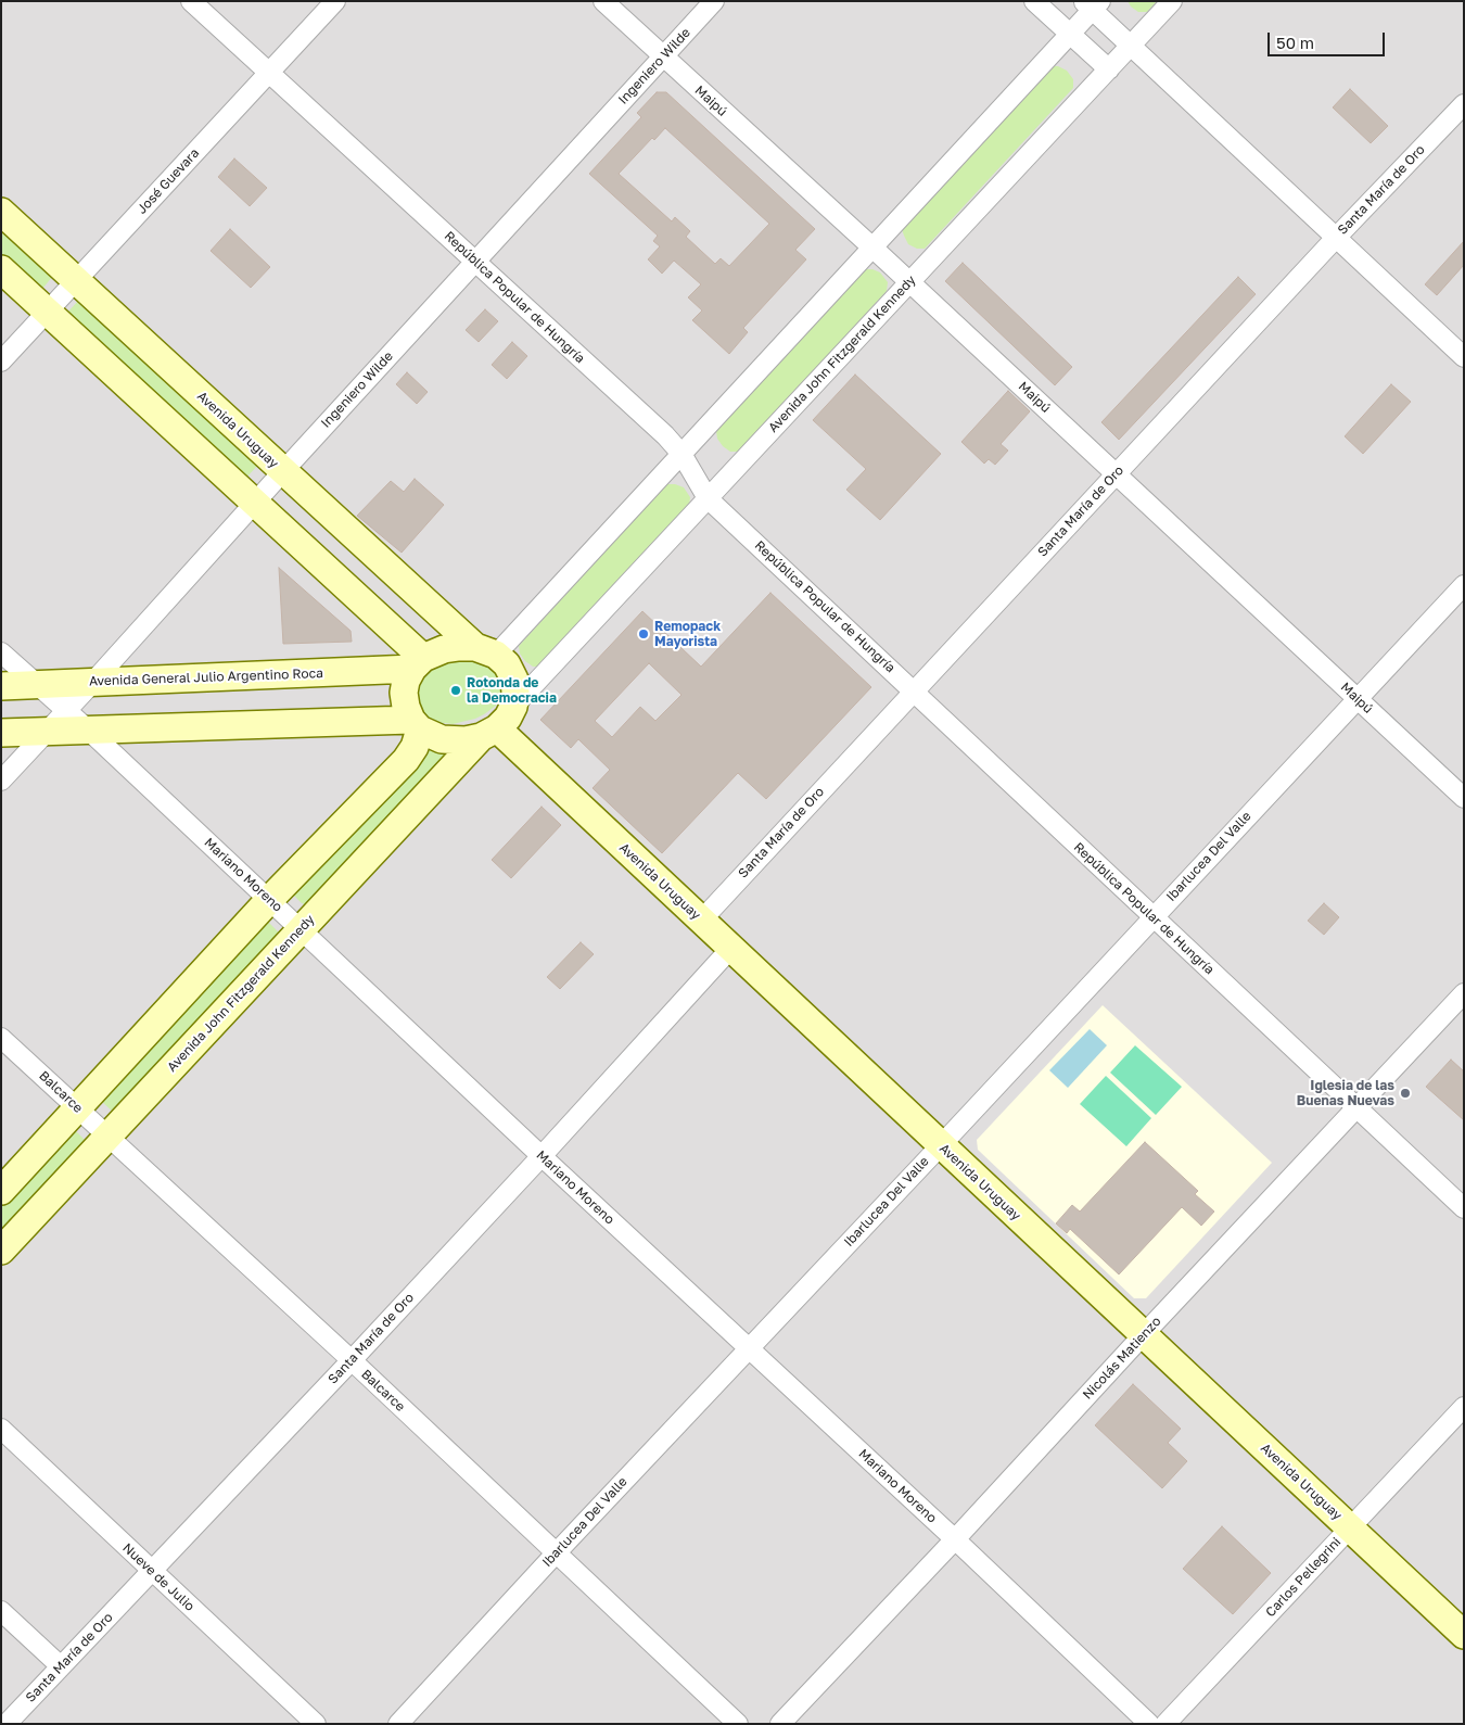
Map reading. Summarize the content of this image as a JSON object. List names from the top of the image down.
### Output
{
  "streets": {
    "street": [
      "Ingeniero Wilde",
      "Maipú",
      "José Guevara",
      "Santa María de Oro",
      "República Popular de Hungría",
      "Avenida John Fitzgerald Kennedy",
      "Avenida Uruguay",
      "Avenida General Julio Argentino Roca",
      "Ibarlucea Del Valle",
      "Mariano Moreno",
      "Balcarce",
      "Nicolás Matienzo",
      "Nueve de Julio",
      "Carlos Pellegrini"
    ]
  },
  "crossings": [
    ["Ingeniero Wilde", "Maipú"],
    ["Ingeniero Wilde", "República Popular de Hungría"],
    ["Ingeniero Wilde", "Avenida Uruguay"],
    ["Ingeniero Wilde", "Avenida General Julio Argentino Roca"],
    ["Ingeniero Wilde", "Mariano Moreno"],
    ["Maipú", "Santa María de Oro"],
    ["Maipú", "Avenida John Fitzgerald Kennedy"],
    ["Maipú", "Ibarlucea Del Valle"],
    ["José Guevara", "República Popular de Hungría"],
    ["José Guevara", "Avenida Uruguay"],
    ["Santa María de Oro", "República Popular de Hungría"],
    ["Santa María de Oro", "Avenida Uruguay"],
    ["Santa María de Oro", "Mariano Moreno"],
    ["Santa María de Oro", "Balcarce"],
    ["Santa María de Oro", "Nueve de Julio"],
    ["República Popular de Hungría", "Avenida John Fitzgerald Kennedy"],
    ["República Popular de Hungría", "Ibarlucea Del Valle"],
    ["República Popular de Hungría", "Nicolás Matienzo"],
    ["Avenida John Fitzgerald Kennedy", "Avenida Uruguay"],
    ["Avenida John Fitzgerald Kennedy", "Avenida General Julio Argentino Roca"],
    ["Avenida John Fitzgerald Kennedy", "Mariano Moreno"],
    ["Avenida John Fitzgerald Kennedy", "Balcarce"],
    ["Avenida Uruguay", "Avenida General Julio Argentino Roca"],
    ["Avenida Uruguay", "Ibarlucea Del Valle"],
    ["Avenida Uruguay", "Nicolás Matienzo"],
    ["Avenida Uruguay", "Carlos Pellegrini"],
    ["Avenida General Julio Argentino Roca", "Mariano Moreno"],
    ["Ibarlucea Del Valle", "Mariano Moreno"],
    ["Ibarlucea Del Valle", "Balcarce"],
    ["Mariano Moreno", "Nicolás Matienzo"]
  ],
  "places": ["Remopack Mayorista", "Rotonda de la Democracia", "Iglesia de las Buenas Nuevas"],
  "scale_bar": "50 m"
}
